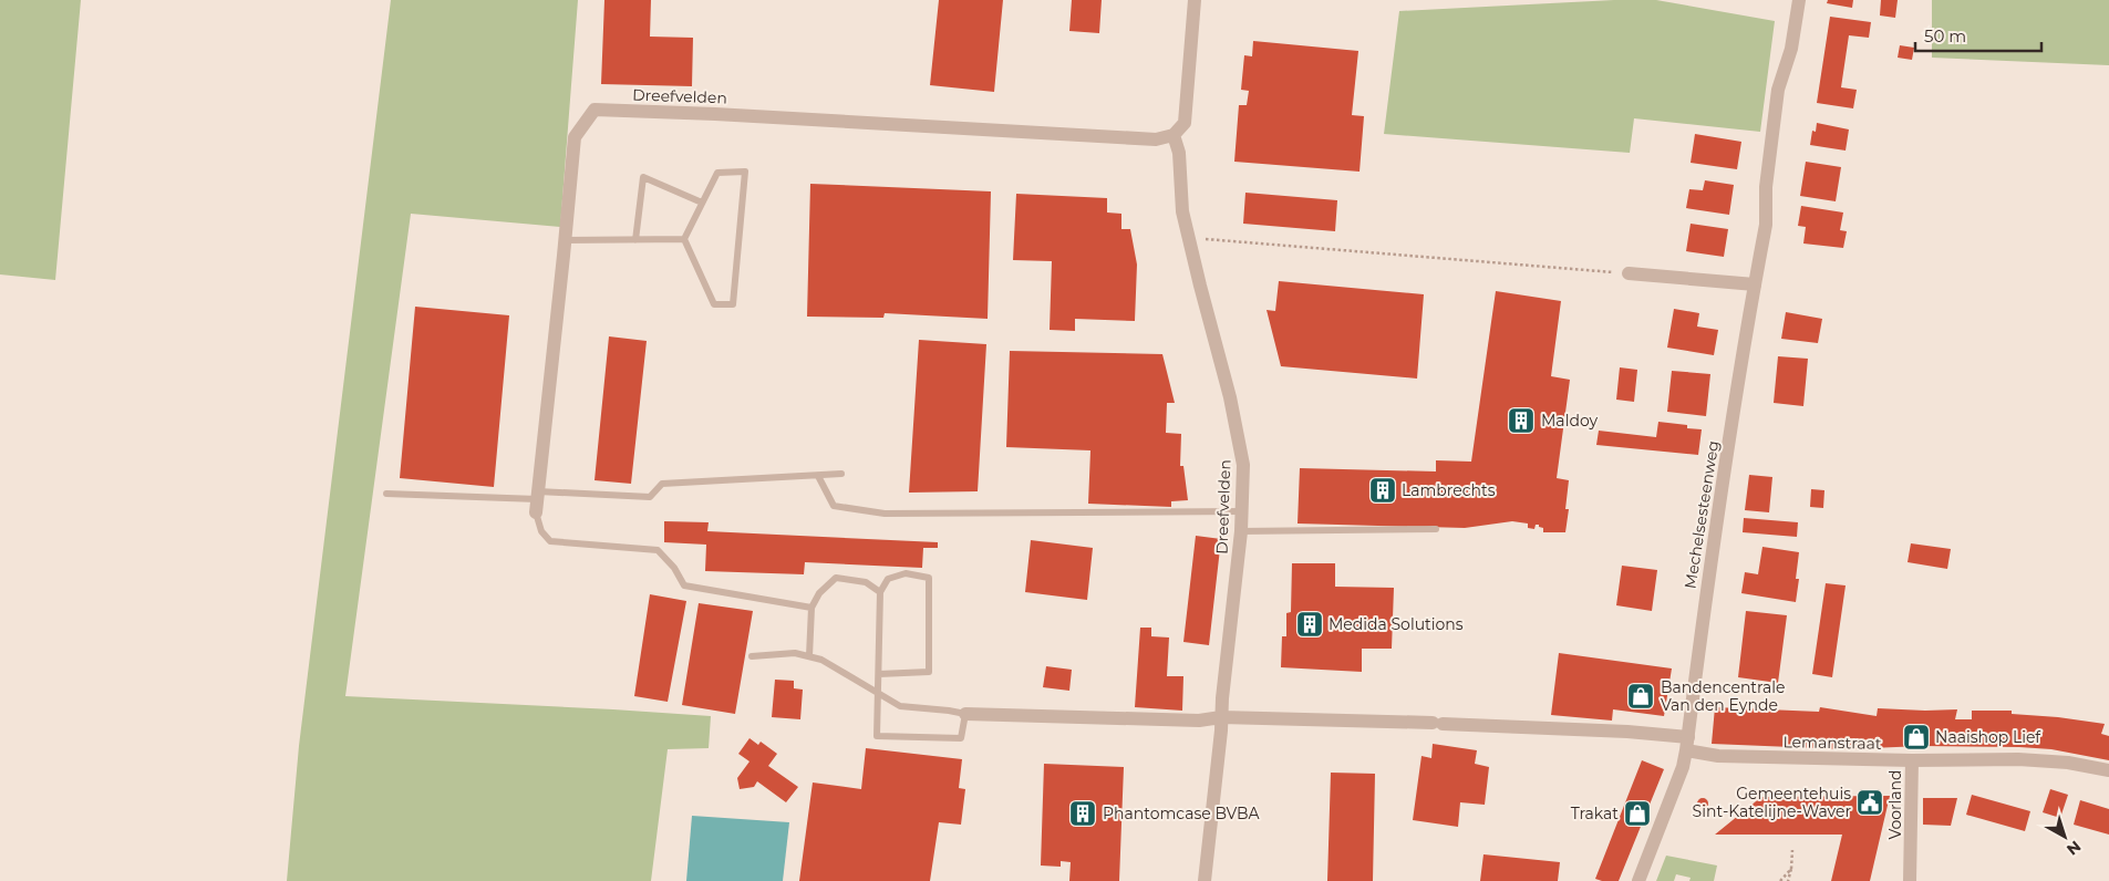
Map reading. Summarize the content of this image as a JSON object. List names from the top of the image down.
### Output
{
  "streets": {
    "street": [
      "Dreefvelden",
      "Mechelsesteenweg",
      "Lemanstraat",
      "Voorland"
    ]
  },
  "crossings": [
    ["Mechelsesteenweg", "Lemanstraat"],
    ["Lemanstraat", "Voorland"]
  ],
  "places": {
    "building": [
      "Maldoy",
      "Lambrechts",
      "Medida Solutions",
      "Phantomcase BVBA"
    ],
    "shop": ["Bandencentrale Van den Eynde", "Naaishop Lief", "Trakat"],
    "public building": ["Gemeentehuis Sint-Katelijne-Waver"]
  },
  "scale_bar": "50 m",
  "north": "bottom right"
}
